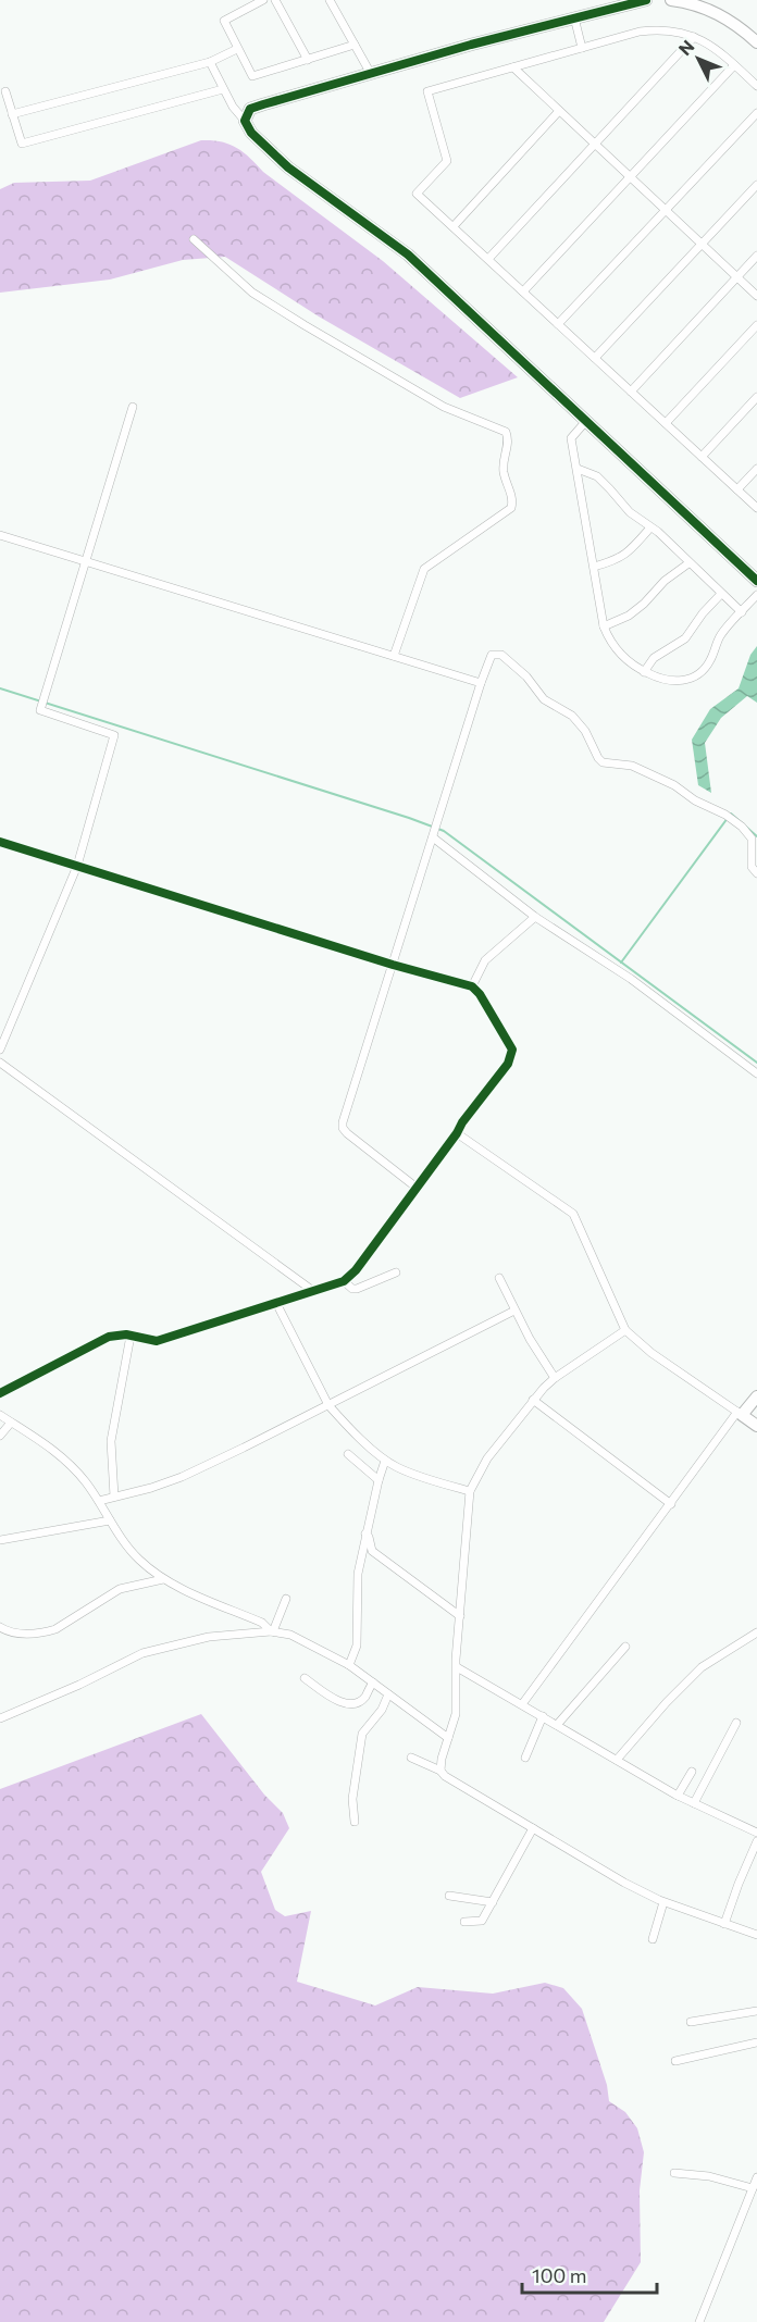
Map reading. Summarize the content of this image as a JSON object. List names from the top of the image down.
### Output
{
  "scale_bar": "100 m",
  "north": "top left"
}
